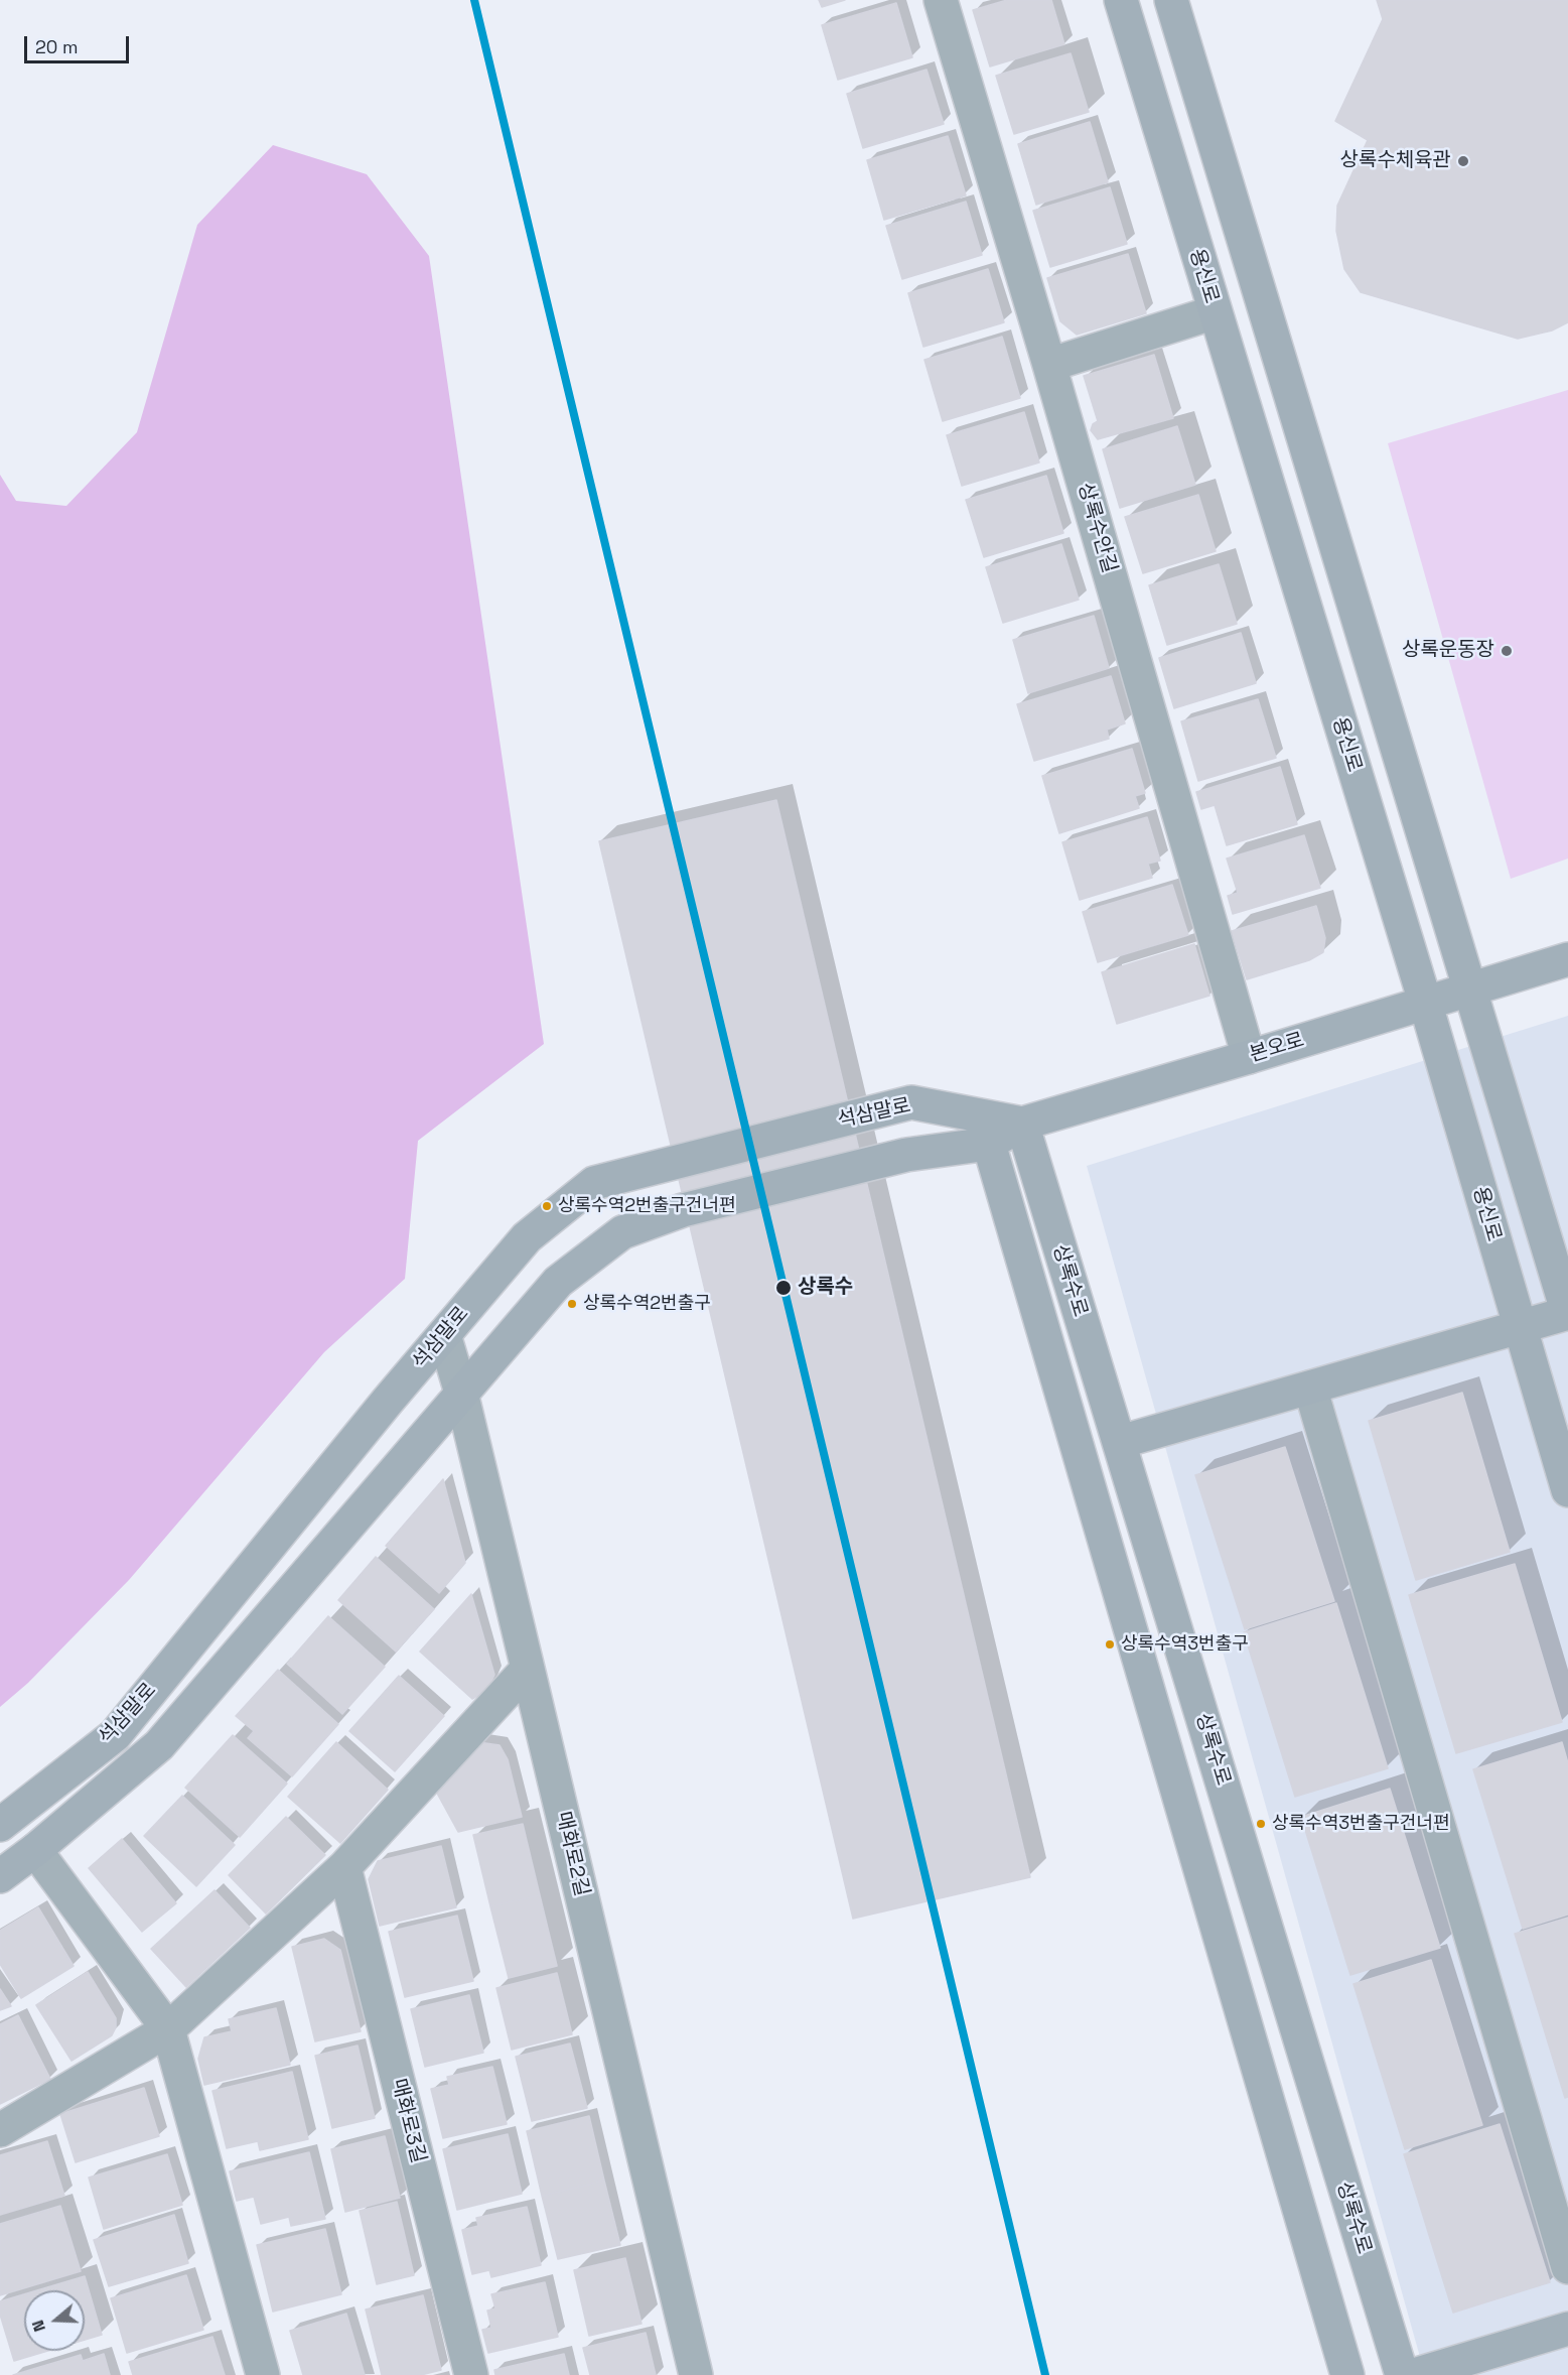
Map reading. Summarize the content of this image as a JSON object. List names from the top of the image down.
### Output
{
  "streets": {
    "street": [
      "용신로",
      "상록수안길",
      "본오로",
      "석삼말로",
      "상록수로",
      "매화로2길",
      "매화로3길"
    ]
  },
  "crossings": [
    ["용신로", "본오로"],
    ["상록수안길", "본오로"],
    ["본오로", "석삼말로"],
    ["본오로", "상록수로"],
    ["석삼말로", "상록수로"],
    ["석삼말로", "매화로2길"]
  ],
  "places": [
    "상록수체육관",
    "상록운동장",
    "상록수역2번출구건너편",
    "상록수",
    "상록수역2번출구",
    "상록수역3번출구",
    "상록수역3번출구건너편"
  ],
  "scale_bar": "20 m",
  "north": "left"
}
